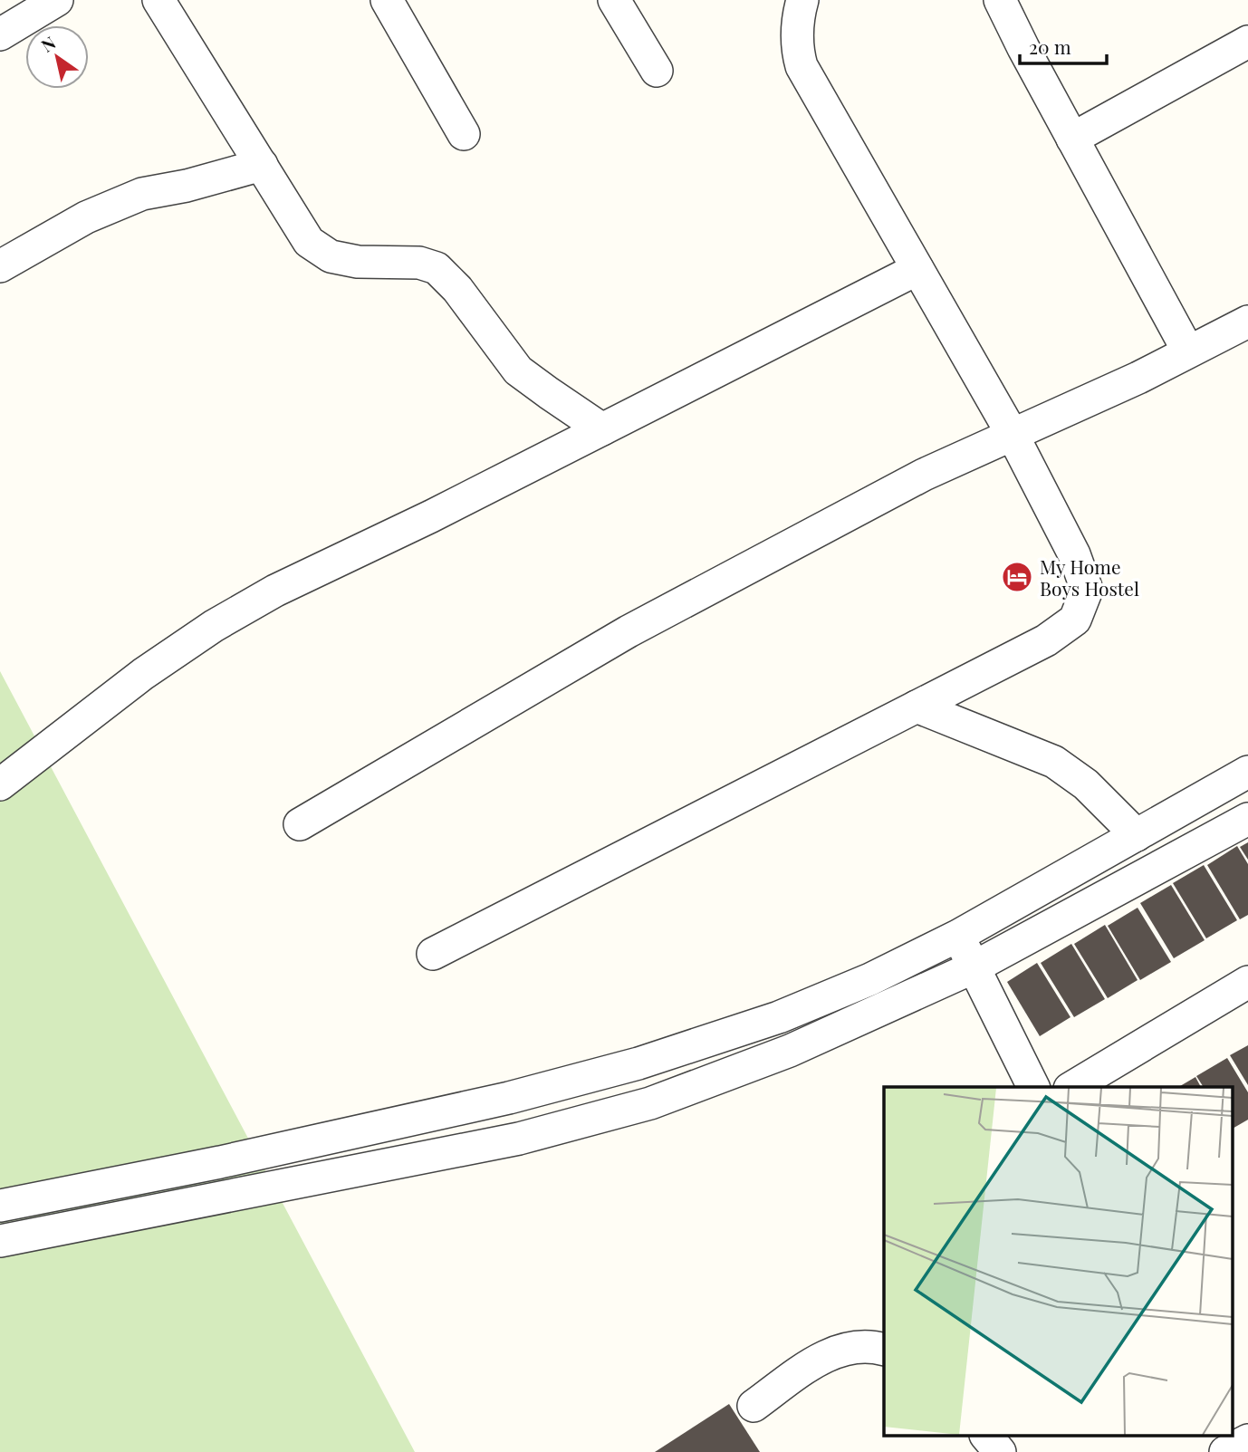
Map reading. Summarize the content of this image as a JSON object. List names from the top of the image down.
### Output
{
  "places": {
    "hotel": ["My Home Boys Hostel"]
  },
  "scale_bar": "20 m",
  "north": "top left"
}
